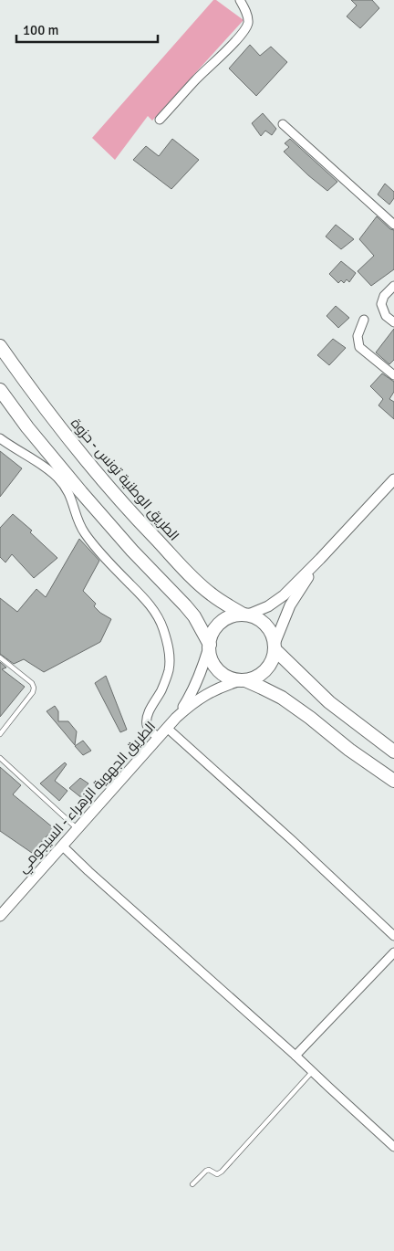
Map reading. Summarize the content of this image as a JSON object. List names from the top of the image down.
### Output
{
  "streets": {
    "highway": ["الطريق الوطنية تونس - حزوة"],
    "main road": ["الطريق الجهوية الزهراء - السيجومي"]
  },
  "crossings": [
    ["الطريق الوطنية تونس - حزوة", "الطريق الجهوية الزهراء - السيجومي"]
  ],
  "scale_bar": "100 m"
}
